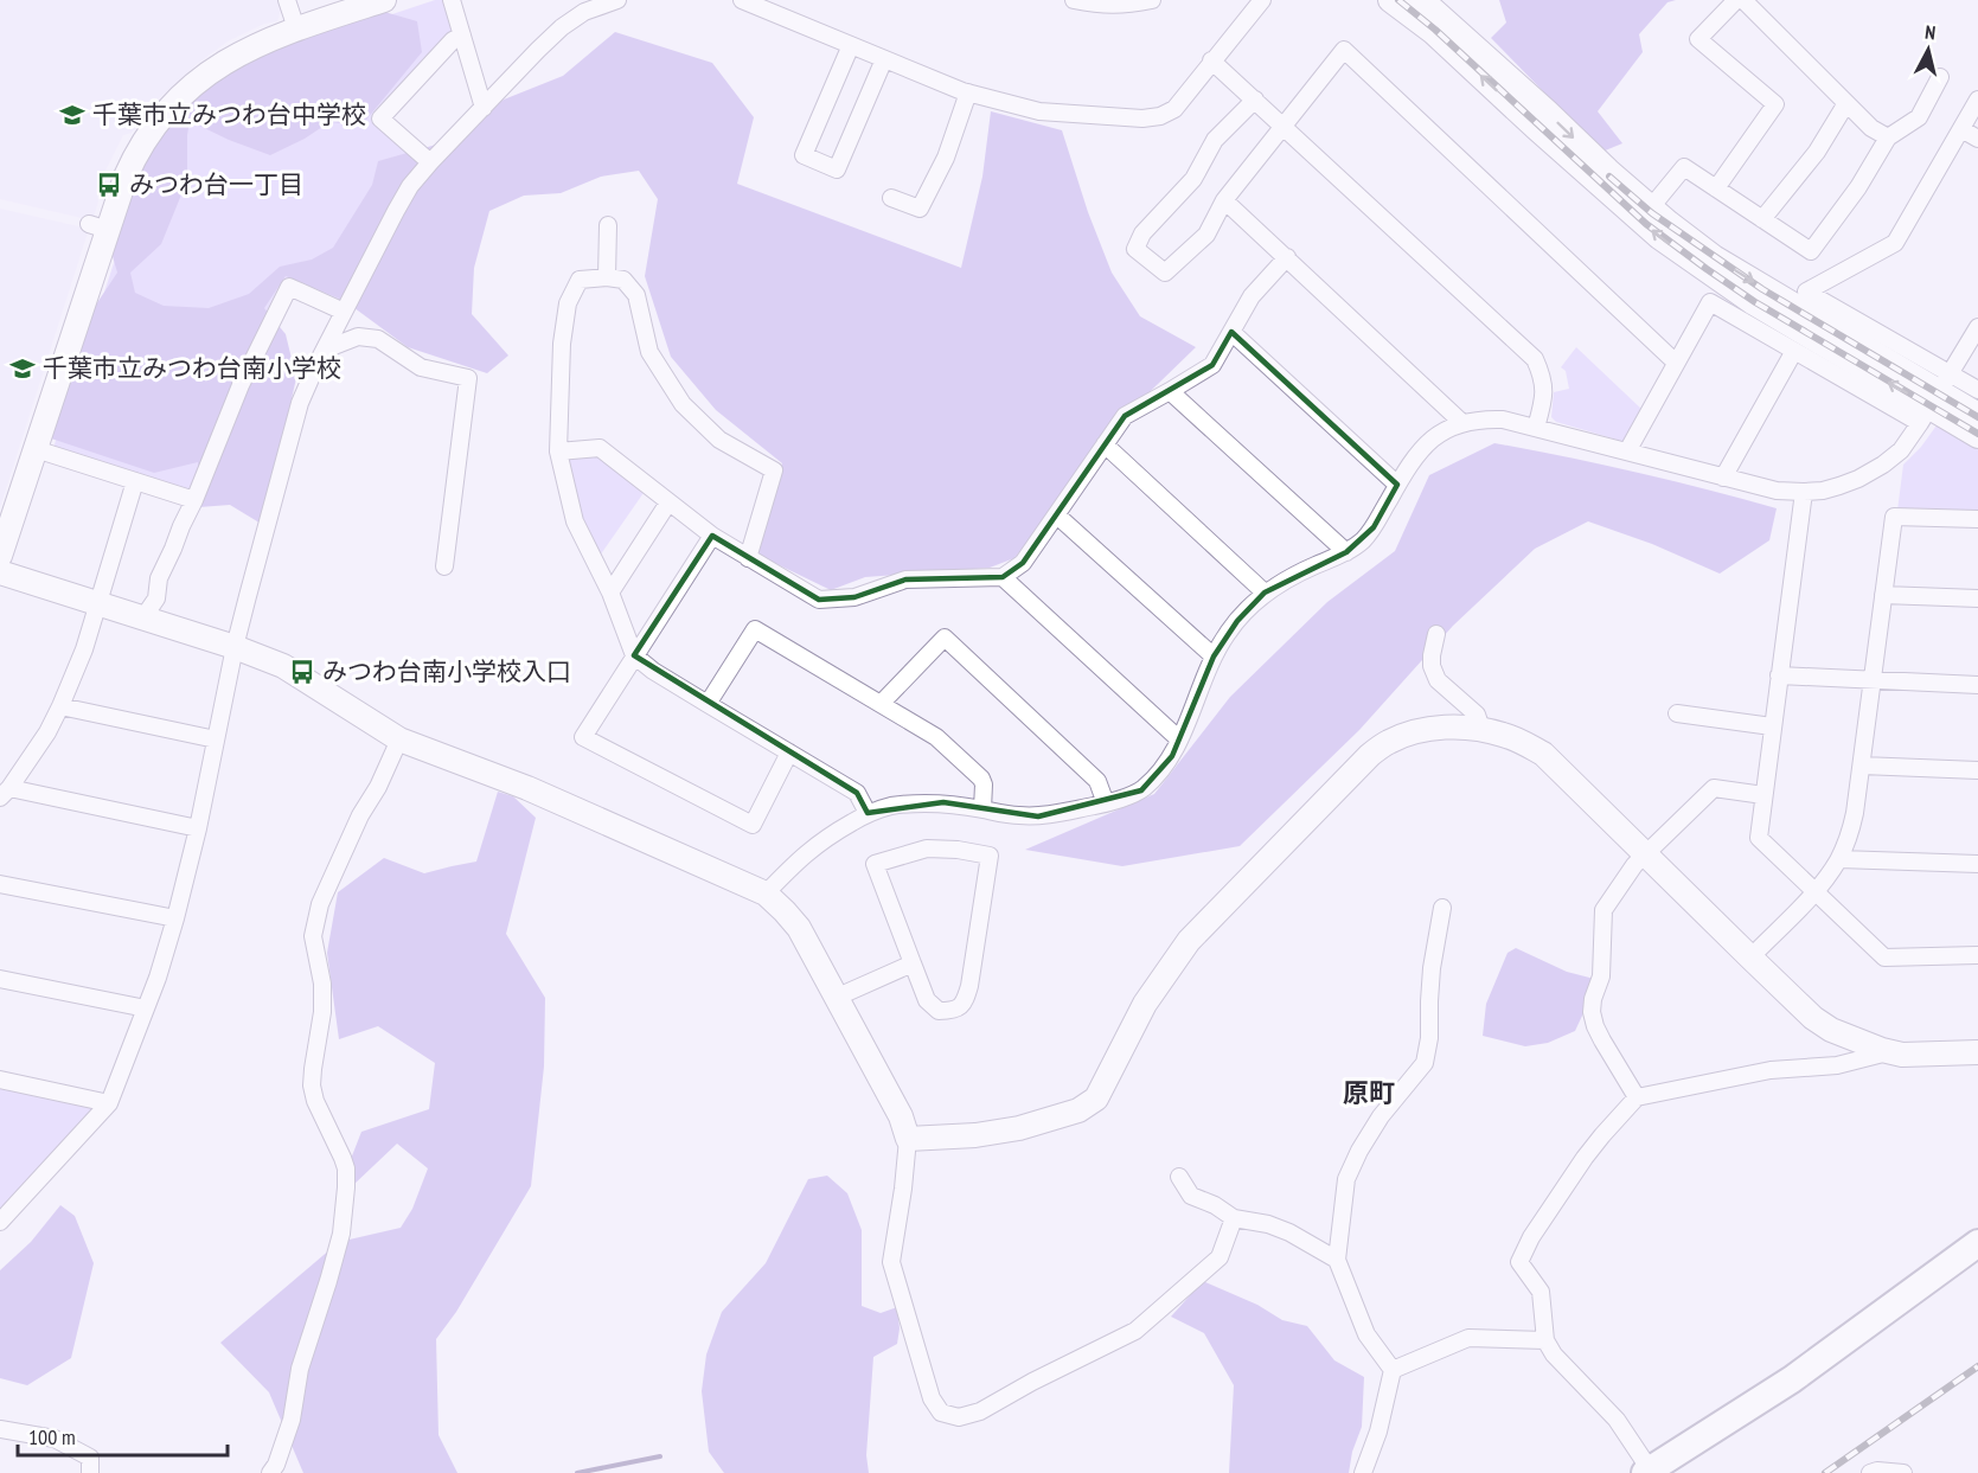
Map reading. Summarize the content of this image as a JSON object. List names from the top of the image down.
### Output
{
  "districts": ["原町"],
  "places": {
    "school or university": ["千葉市立みつわ台中学校", "千葉市立みつわ台南小学校"],
    "bus stop": ["みつわ台一丁目", "みつわ台南小学校入口"]
  },
  "scale_bar": "100 m",
  "north": "top"
}
